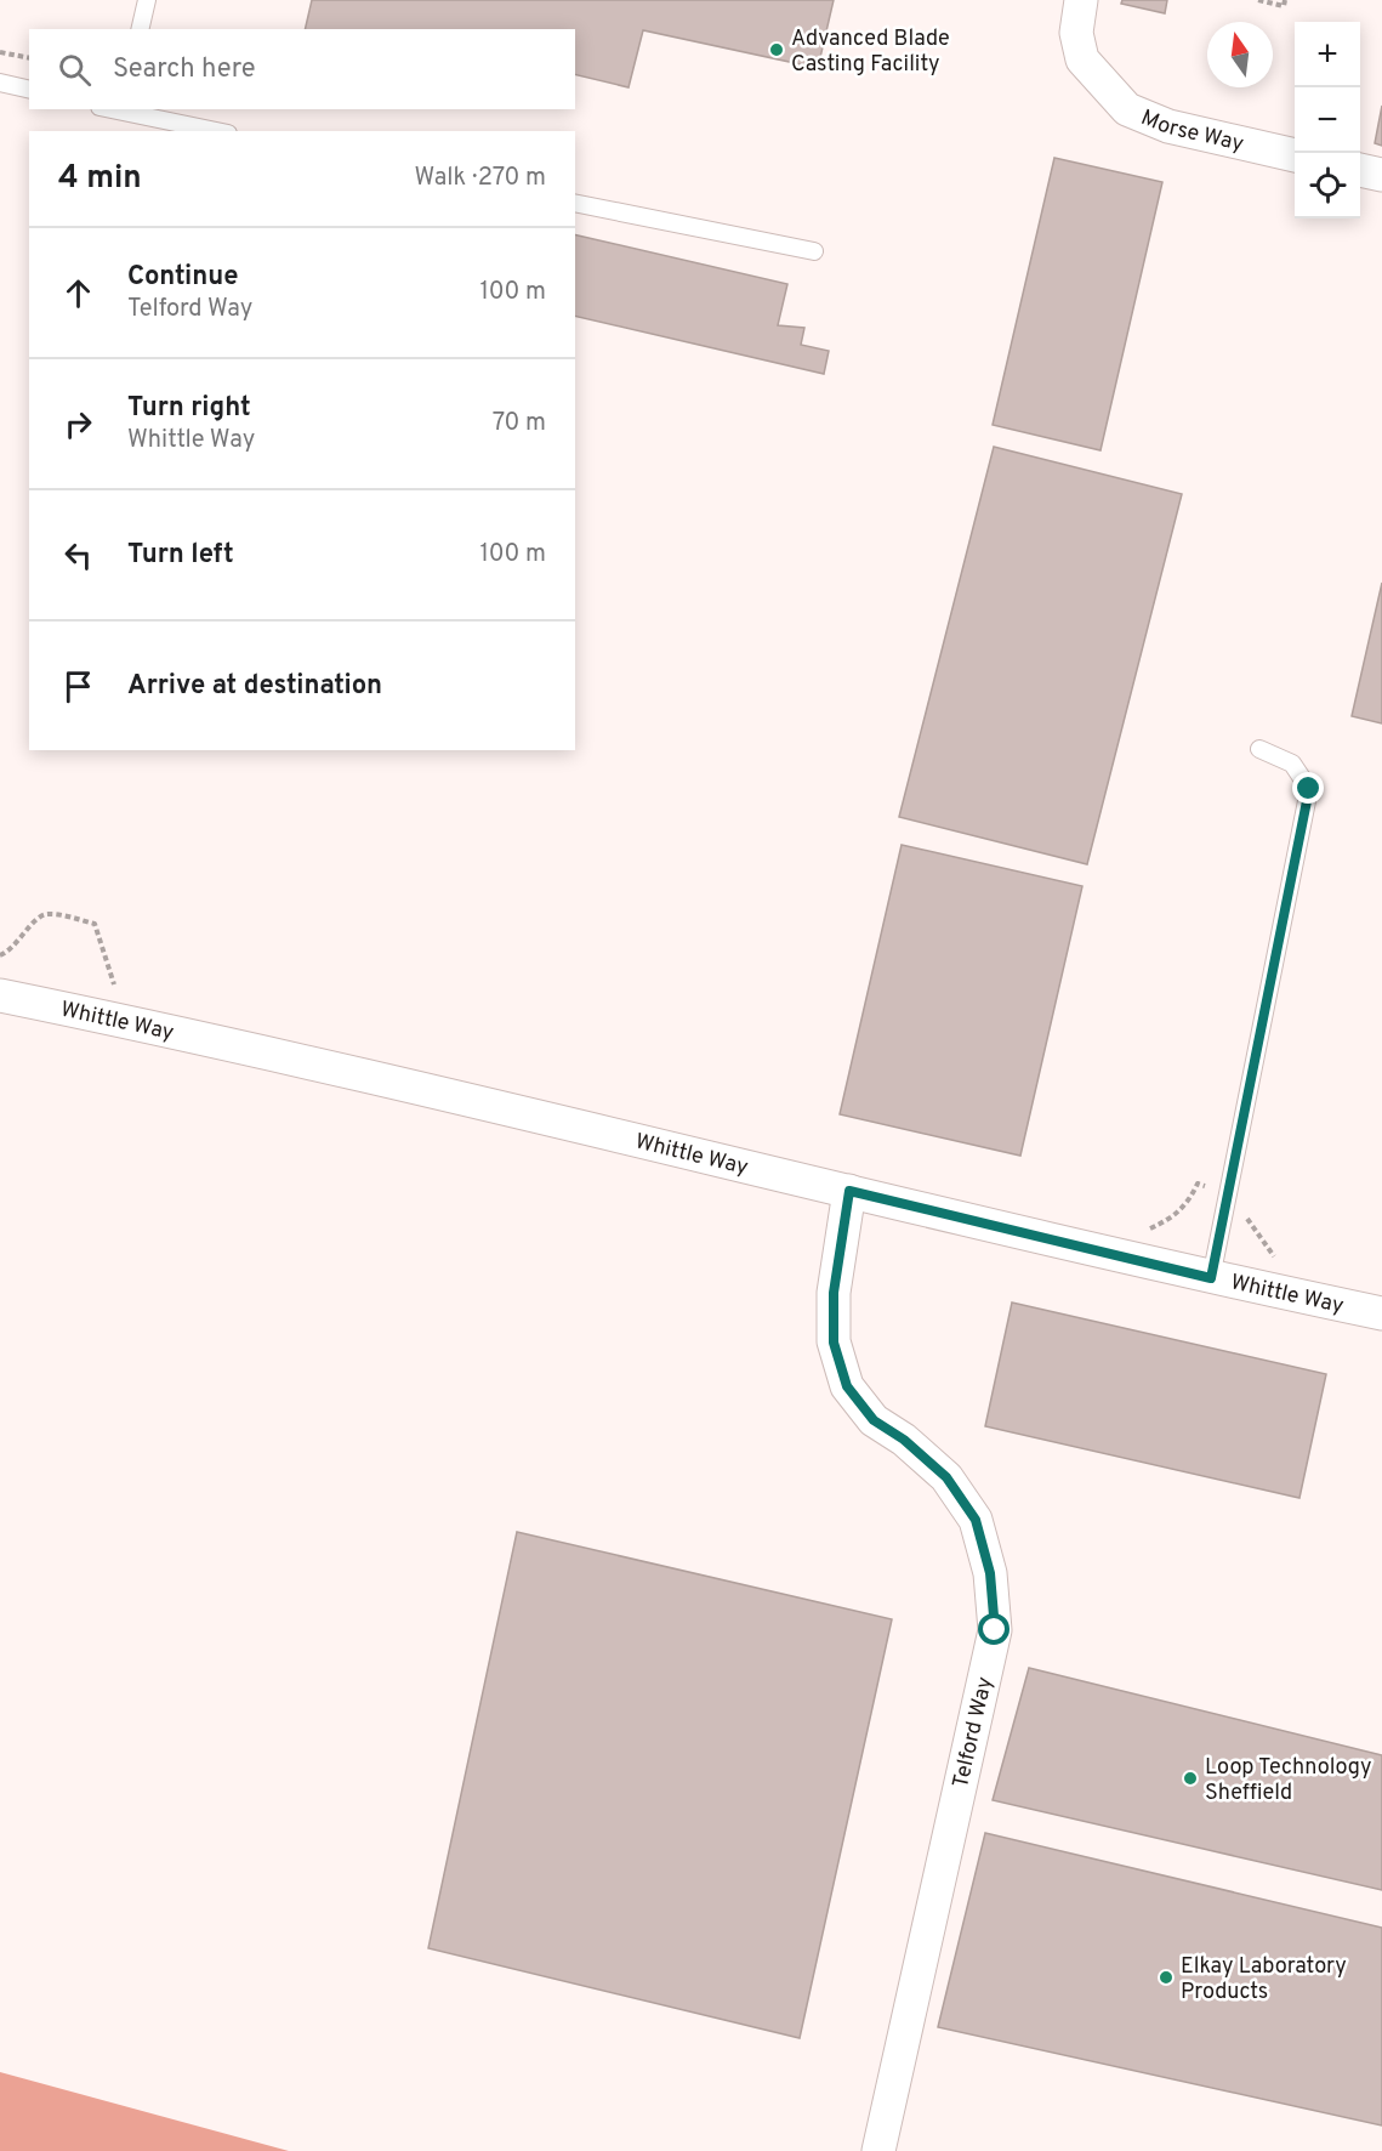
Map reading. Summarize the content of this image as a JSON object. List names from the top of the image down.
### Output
{
  "streets": {
    "street": ["Morse Way", "Whittle Way", "Telford Way"]
  },
  "crossings": [
    ["Whittle Way", "Telford Way"]
  ],
  "places": ["Advanced Blade Casting Facility", "Loop Technology Sheffield", "Elkay Laboratory Products"],
  "north": "top",
  "page": {
    "map_buttons": ["+", "−"],
    "search": "Search here",
    "heading": ["4 min", "Walk · 270 m"],
    "list": [
      ["Continue", "Telford Way", "100 m"],
      ["Turn right", "Whittle Way", "70 m"],
      ["Turn left", "100 m"],
      "Arrive at destination"
    ]
  }
}
